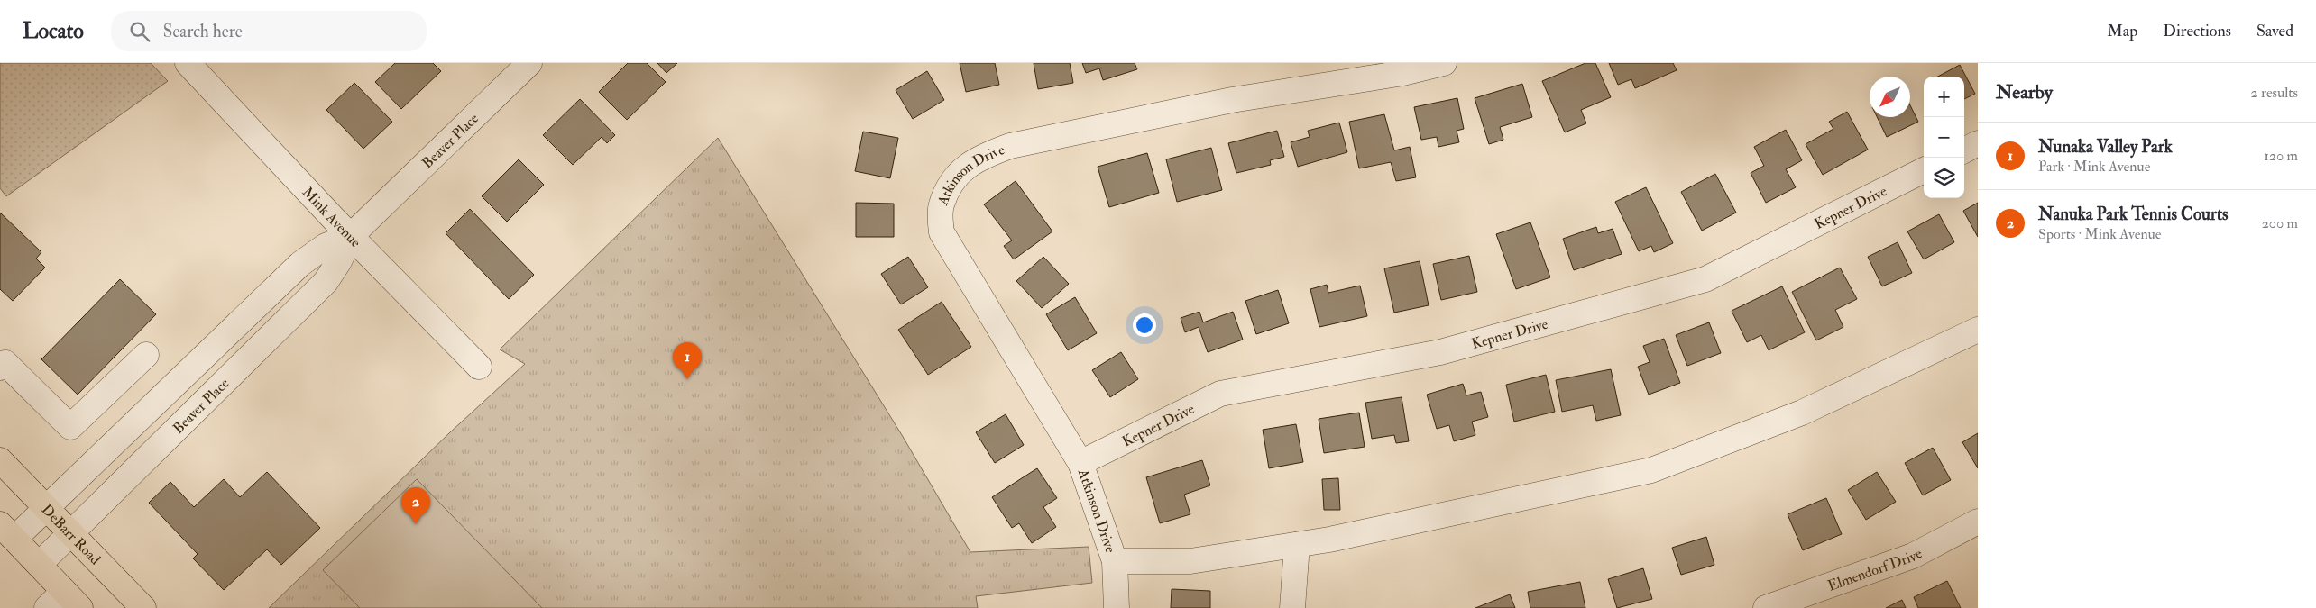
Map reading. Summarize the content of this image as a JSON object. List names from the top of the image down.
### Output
{
  "streets": {
    "main road": ["DeBarr Road"],
    "street": [
      "Beaver Place",
      "Atkinson Drive",
      "Kepner Drive",
      "Mink Avenue",
      "Elmendorf Drive"
    ]
  },
  "crossings": [
    ["Beaver Place", "Mink Avenue"],
    ["Beaver Place", "DeBarr Road"],
    ["Atkinson Drive", "Kepner Drive"]
  ],
  "north": "bottom left",
  "page": {
    "header": "Locato",
    "search": "Search here",
    "nav": ["Map", "Directions", "Saved"],
    "heading": ["Nearby", "2 results"],
    "map_buttons": ["+", "−"],
    "list": [
      {
        "mark": "1",
        "name": "Nunaka Valley Park",
        "note": "Park · Mink Avenue",
        "value": "120 m"
      },
      {
        "mark": "2",
        "name": "Nanuka Park Tennis Courts",
        "note": "Sports · Mink Avenue",
        "value": "200 m"
      }
    ],
    "pins": ["1", "2"]
  }
}
